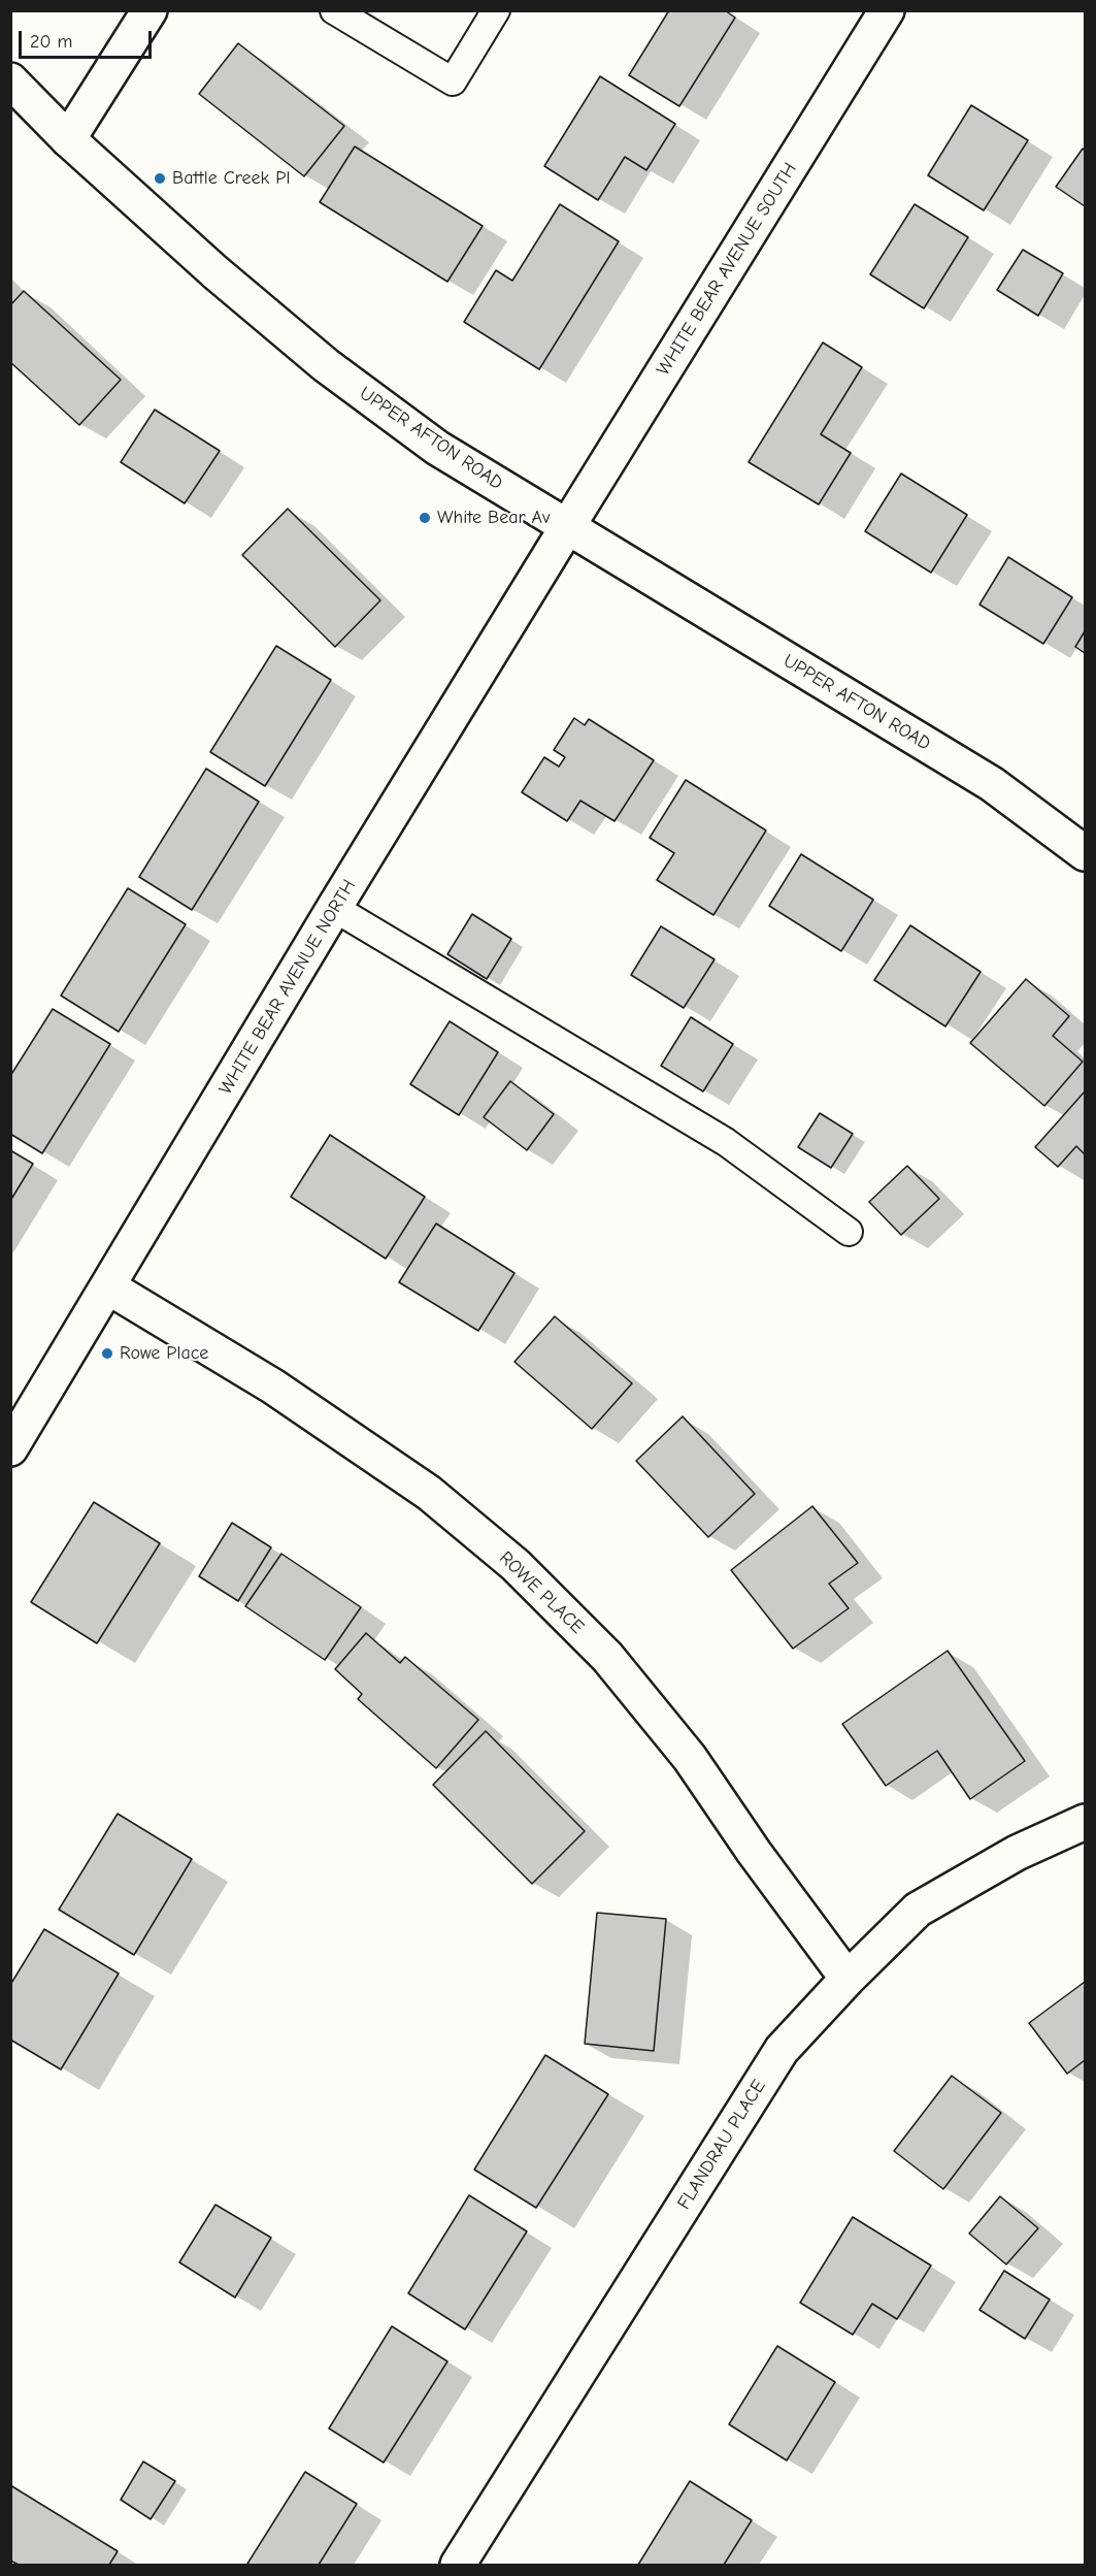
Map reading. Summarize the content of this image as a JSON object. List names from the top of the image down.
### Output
{
  "streets": {
    "street": [
      "WHITE BEAR AVENUE SOUTH",
      "UPPER AFTON ROAD",
      "WHITE BEAR AVENUE NORTH",
      "ROWE PLACE",
      "FLANDRAU PLACE"
    ]
  },
  "crossings": [
    ["WHITE BEAR AVENUE SOUTH", "UPPER AFTON ROAD"],
    ["WHITE BEAR AVENUE SOUTH", "WHITE BEAR AVENUE NORTH"],
    ["UPPER AFTON ROAD", "WHITE BEAR AVENUE NORTH"],
    ["WHITE BEAR AVENUE NORTH", "ROWE PLACE"],
    ["ROWE PLACE", "FLANDRAU PLACE"]
  ],
  "places": ["Battle Creek Pl", "White Bear Av", "Rowe Place"],
  "scale_bar": "20 m"
}
